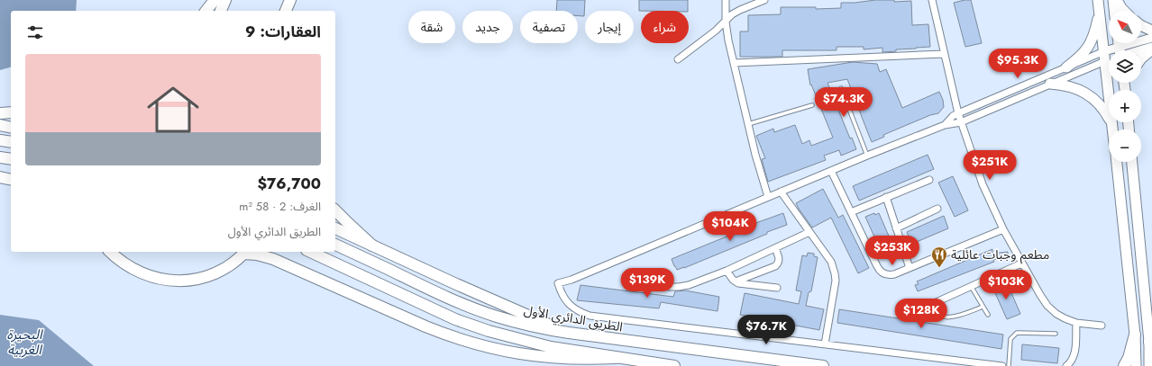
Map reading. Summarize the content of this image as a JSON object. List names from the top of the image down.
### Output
{
  "streets": {
    "main road": ["الطريق الدائري الأول"]
  },
  "water": ["البحيرة الغربية"],
  "places": {
    "restaurant": ["مطعم وجبات عائلية"]
  },
  "north": "top left",
  "page": {
    "map_buttons": ["+", "−"],
    "chip": [
      "شراء",
      "إيجار",
      "تصفية",
      "جديد",
      "شقة"
    ],
    "heading": "العقارات: 9",
    "price": [
      "$95.3K",
      "$74.3K",
      "$251K",
      "$104K",
      "$253K",
      "$139K",
      "$103K",
      "$128K",
      "$76.7K"
    ],
    "list": [
      {
        "name": "$76,700",
        "note": "الغرف: 2 · 58 m² · الطريق الدائري الأول"
      }
    ]
  }
}
